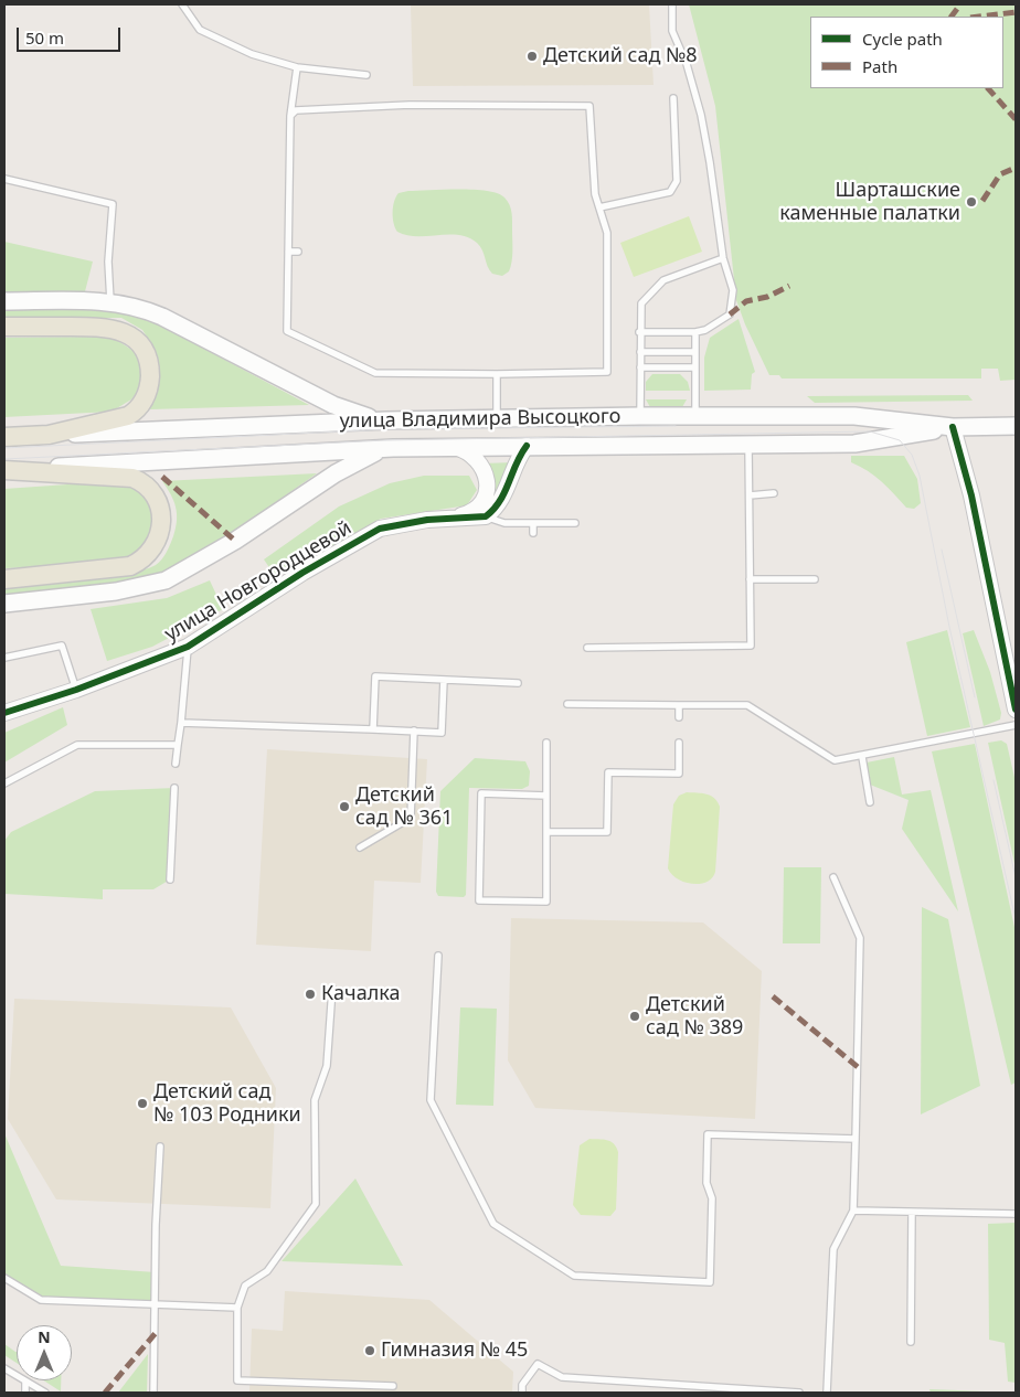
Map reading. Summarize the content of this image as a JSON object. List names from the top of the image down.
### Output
{
  "streets": {
    "main road": ["улица Владимира Высоцкого"],
    "street": ["улица Новгородцевой"]
  },
  "crossings": [
    ["улица Владимира Высоцкого", "улица Новгородцевой"]
  ],
  "places": [
    "Детский сад №8",
    "Шарташские каменные палатки",
    "Детский сад № 361",
    "Качалка",
    "Детский сад № 389",
    "Детский сад № 103 Родники",
    "Гимназия № 45"
  ],
  "legend": ["Cycle path", "Path"],
  "scale_bar": "50 m",
  "north": "top"
}
